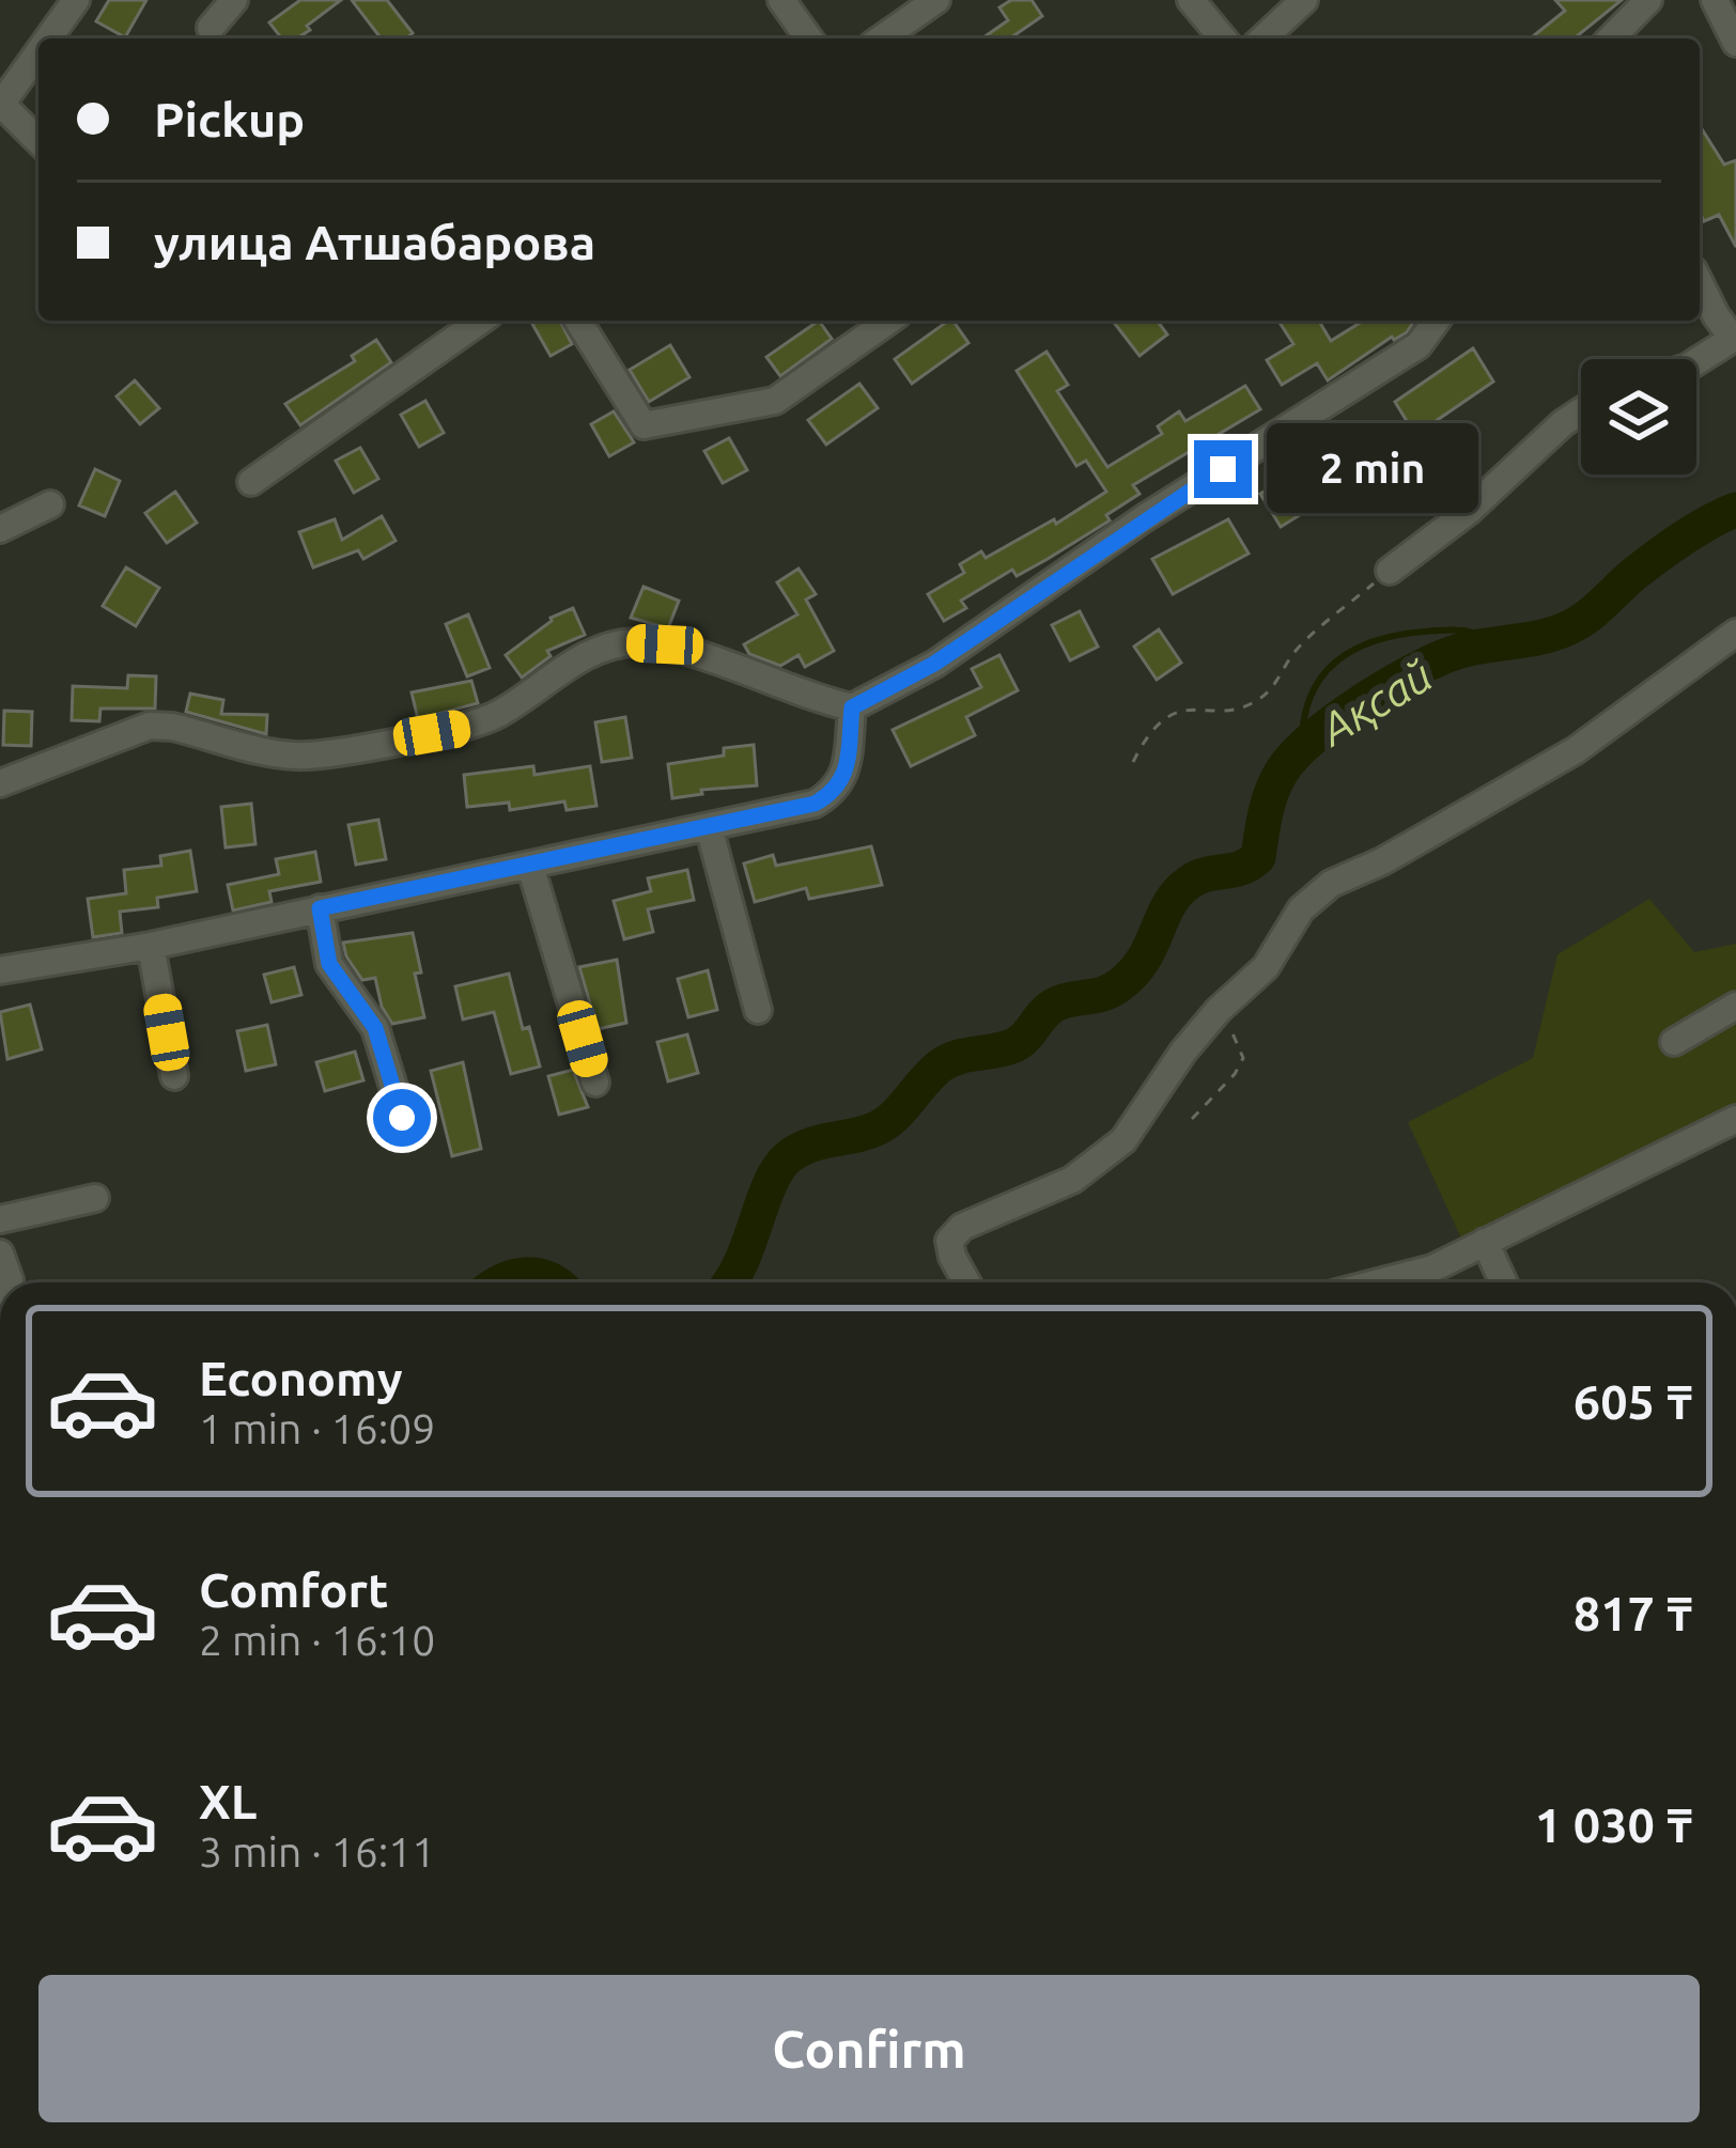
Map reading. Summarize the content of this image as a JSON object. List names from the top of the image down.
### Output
{
  "water": ["Ақсай"],
  "page": {
    "banner": ["Pickup", "улица Атшабарова"],
    "bubble": "2 min",
    "list": [
      {
        "name": "Economy",
        "note": "1 min · 16:09",
        "value": "605 ₸"
      },
      {
        "name": "Comfort",
        "note": "2 min · 16:10",
        "value": "817 ₸"
      },
      {
        "name": "XL",
        "note": "3 min · 16:11",
        "value": "1 030 ₸"
      }
    ],
    "buttons": "Confirm"
  }
}
